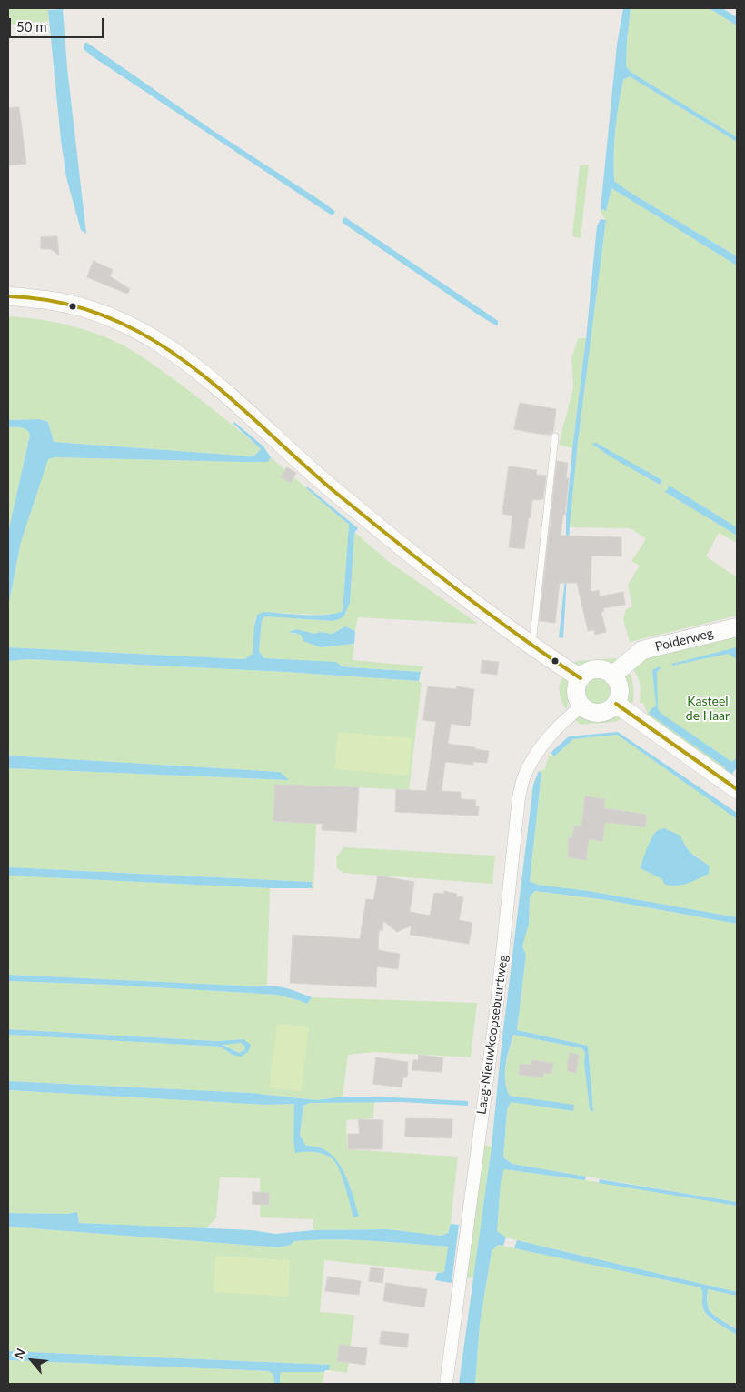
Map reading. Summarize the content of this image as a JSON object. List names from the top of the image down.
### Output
{
  "streets": {
    "street": ["Polderweg", "Laag-Nieuwkoopsebuurtweg"]
  },
  "crossings": [
    ["Polderweg", "Laag-Nieuwkoopsebuurtweg"]
  ],
  "parks": ["Kasteel de Haar"],
  "scale_bar": "50 m",
  "north": "top left"
}
